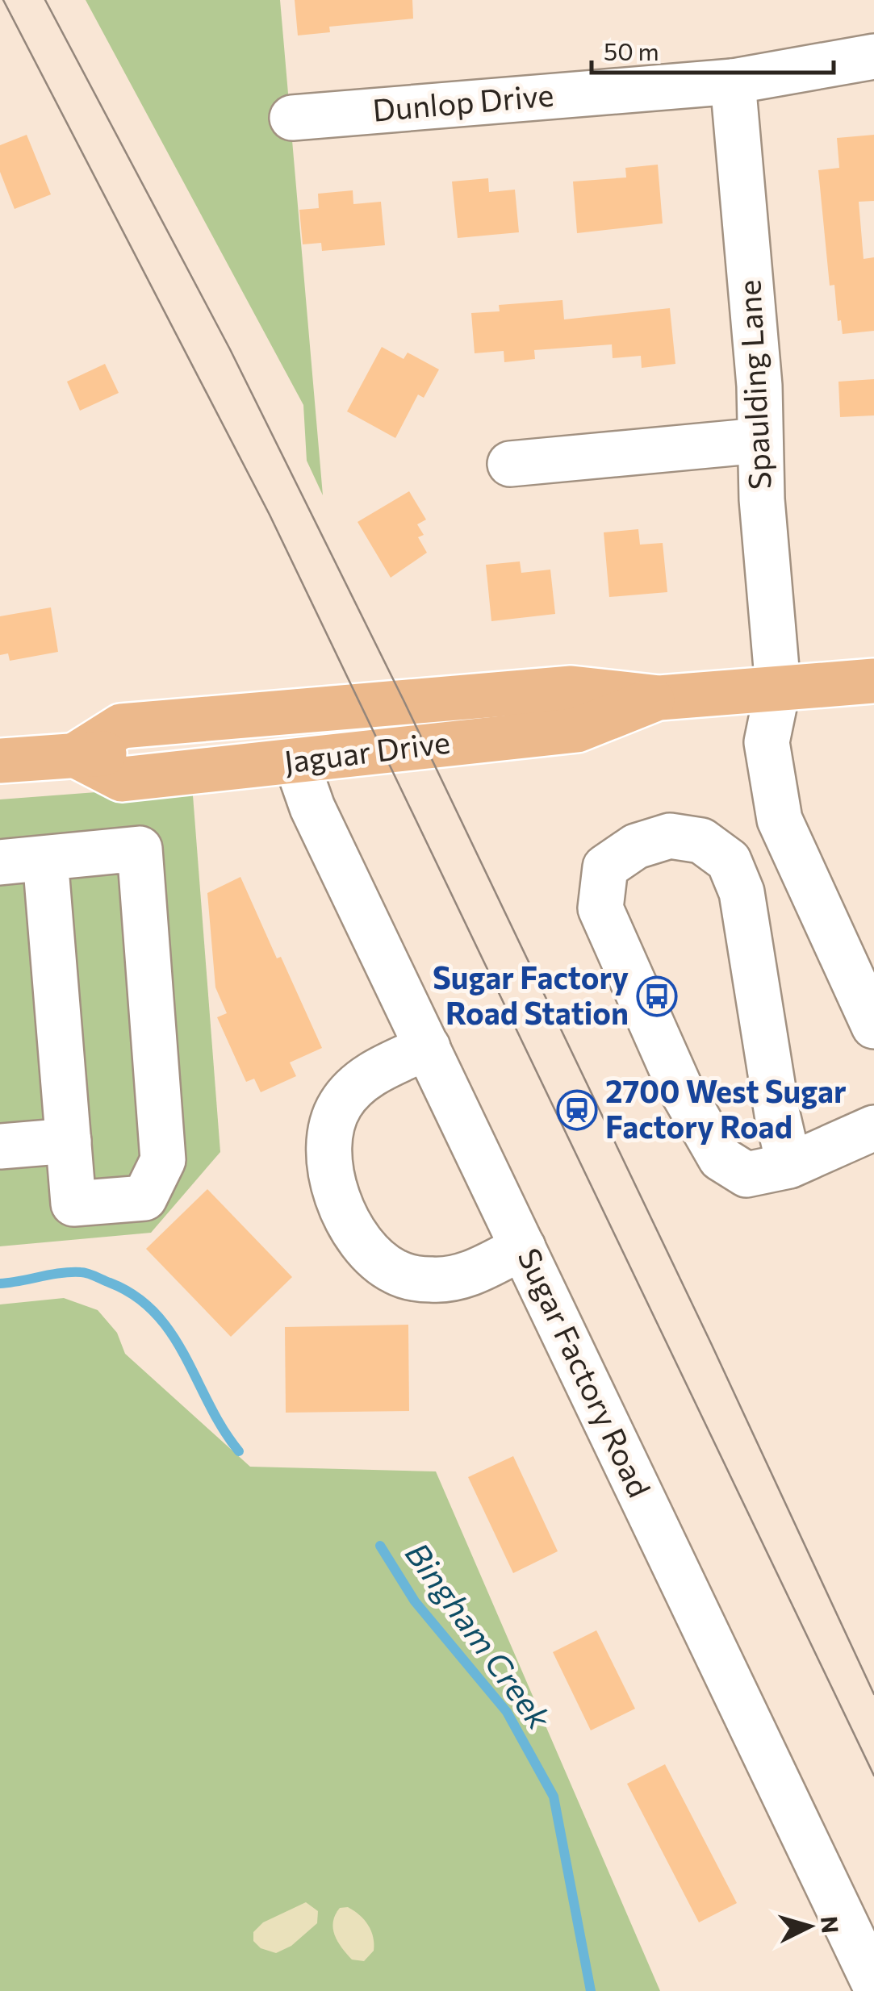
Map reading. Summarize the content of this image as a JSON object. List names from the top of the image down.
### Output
{
  "streets": {
    "main road": ["Jaguar Drive"],
    "street": ["Dunlop Drive", "Spaulding Lane", "Sugar Factory Road"]
  },
  "crossings": [
    ["Dunlop Drive", "Spaulding Lane"],
    ["Spaulding Lane", "Jaguar Drive"],
    ["Jaguar Drive", "Sugar Factory Road"]
  ],
  "water": ["Bingham Creek"],
  "places": {
    "bus stop": ["Sugar Factory Road Station"],
    "station": ["2700 West Sugar Factory Road"]
  },
  "scale_bar": "50 m",
  "north": "right"
}
